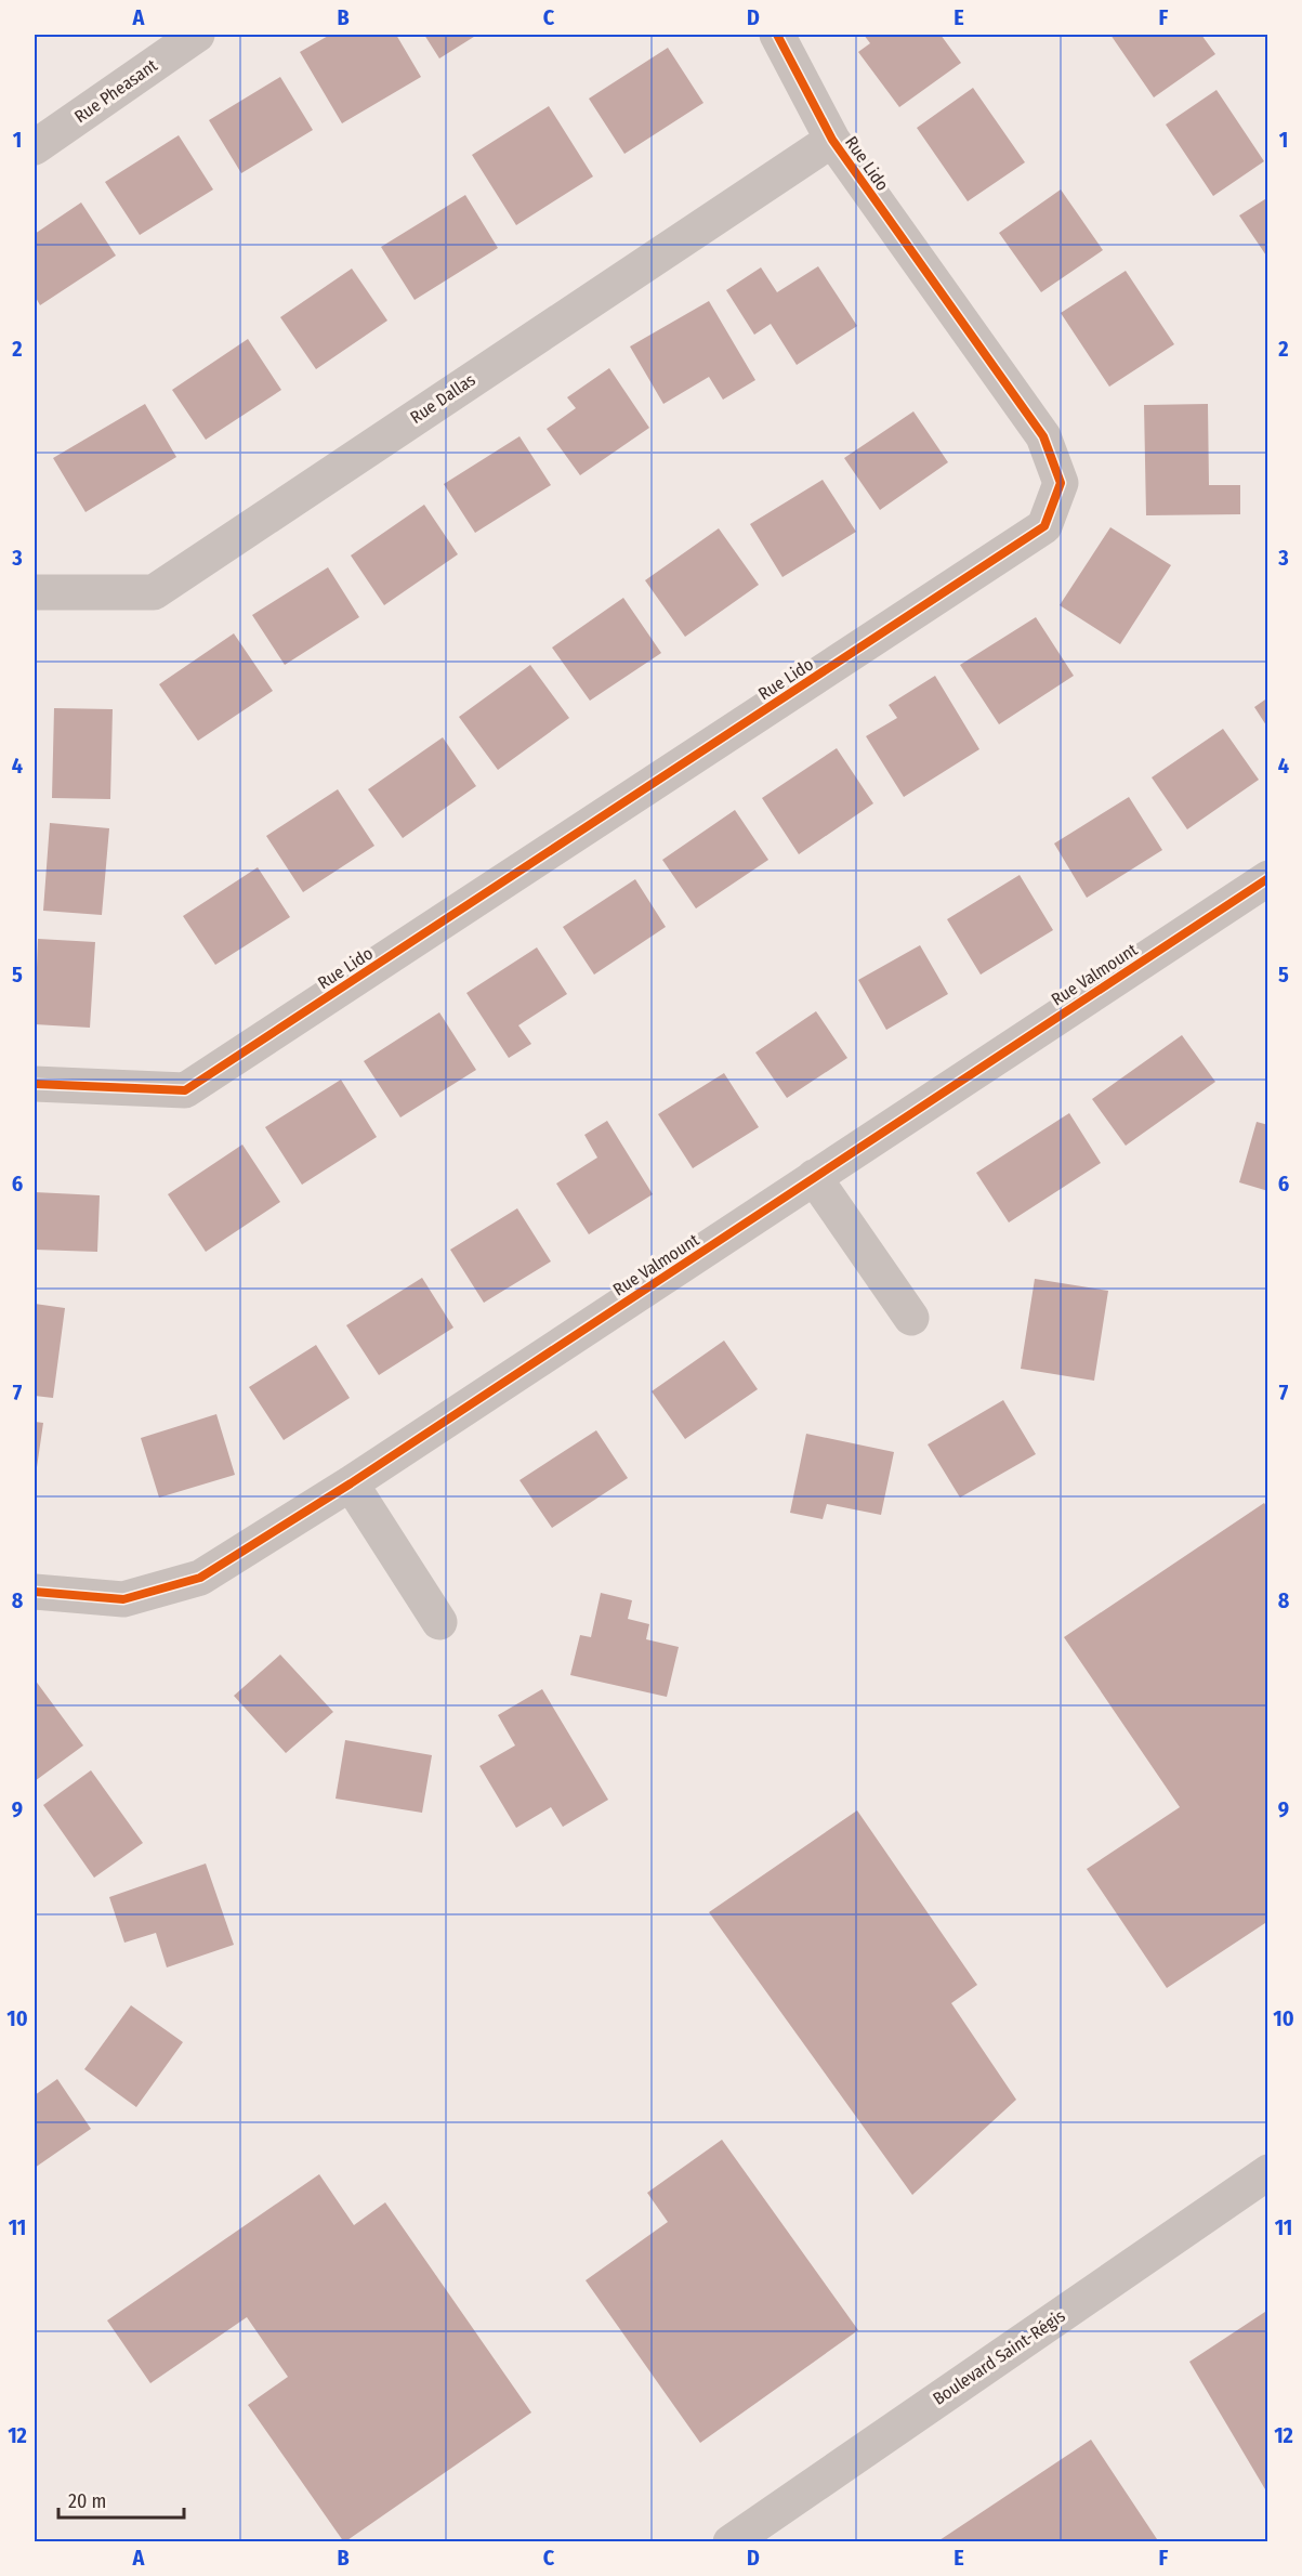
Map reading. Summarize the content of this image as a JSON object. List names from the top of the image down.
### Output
{
  "streets": {
    "street": [
      "Rue Pheasant",
      "Rue Lido",
      "Rue Dallas",
      "Rue Valmount",
      "Boulevard Saint-Régis"
    ]
  },
  "crossings": [
    ["Rue Lido", "Rue Dallas"]
  ],
  "scale_bar": "20 m",
  "grid": {
    "columns": [
      "A",
      "B",
      "C",
      "D",
      "E",
      "F"
    ],
    "rows": [
      "1",
      "2",
      "3",
      "4",
      "5",
      "6",
      "7",
      "8",
      "9",
      "10",
      "11",
      "12"
    ]
  }
}
